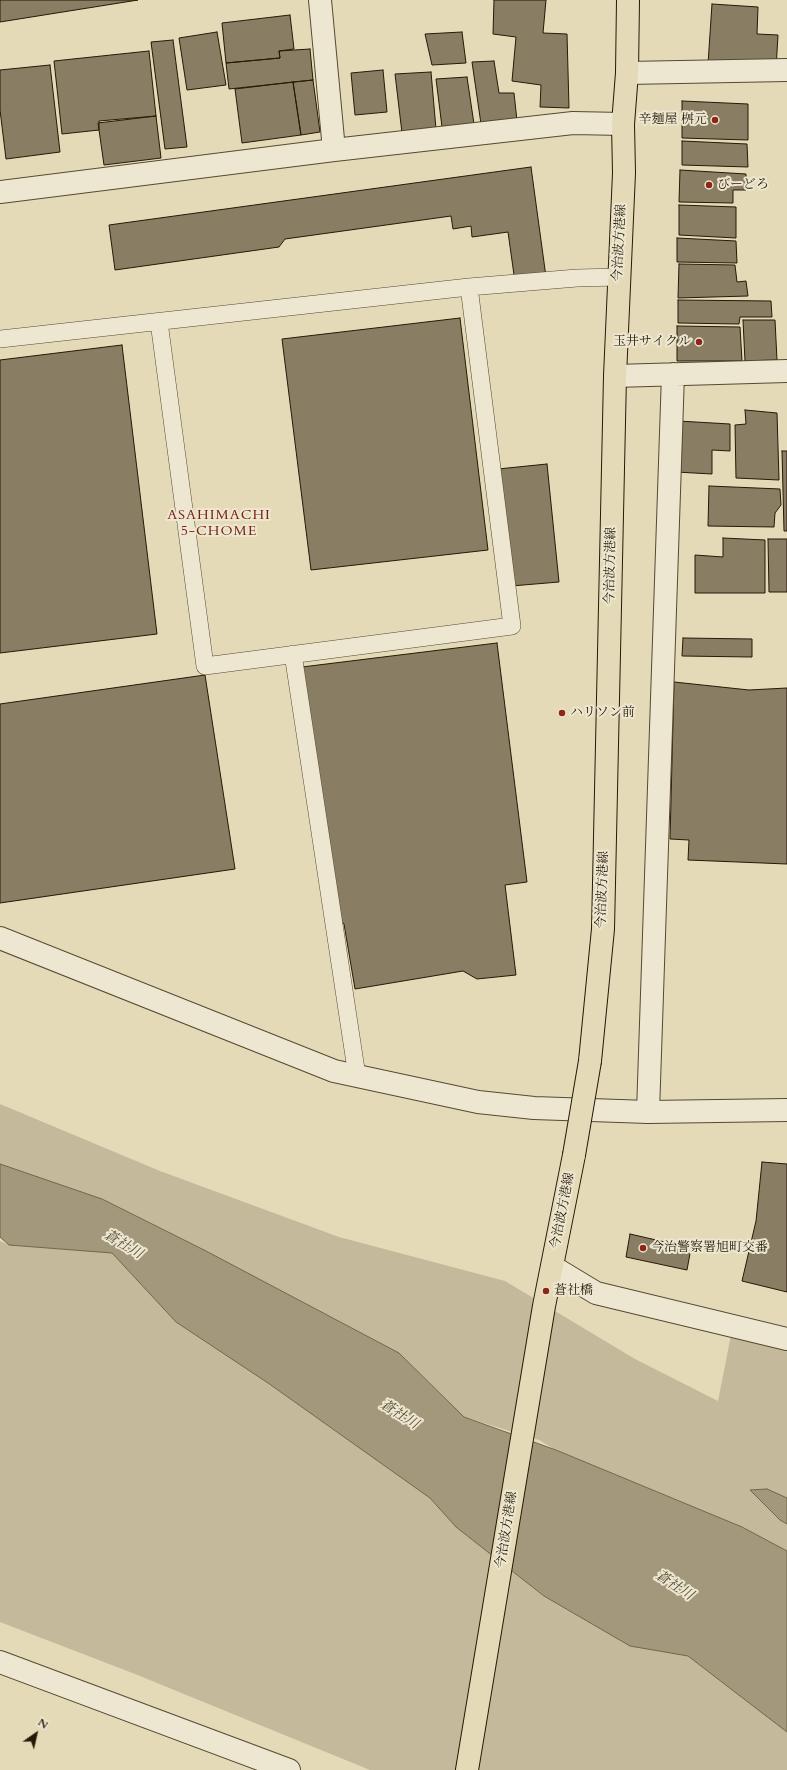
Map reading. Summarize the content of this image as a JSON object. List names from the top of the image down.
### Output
{
  "streets": {
    "main road": ["今治波方港線"]
  },
  "districts": ["ASAHIMACHI 5-CHOME"],
  "water": ["蒼社川"],
  "places": [
    "辛麺屋 桝元",
    "びーどろ",
    "玉井サイクル",
    "ハリソン前",
    "今治警察署旭町交番",
    "蒼社橋"
  ],
  "north": "top right"
}
